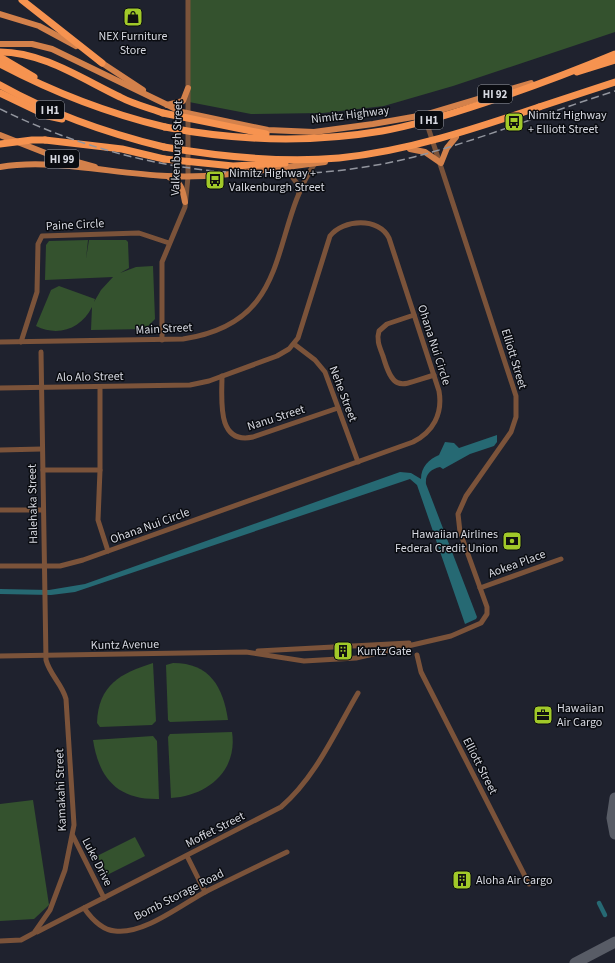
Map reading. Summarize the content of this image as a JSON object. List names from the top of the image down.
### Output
{
  "streets": {
    "highway": ["I H1"],
    "main road": ["HI 92", "Nimitz Highway", "HI 99"],
    "street": [
      "Valkenburgh Street",
      "Paine Circle",
      "Main Street",
      "Ohana Nui Circle",
      "Elliott Street",
      "Alo Alo Street",
      "Nehe Street",
      "Nanu Street",
      "Halehaka Street",
      "Aokea Place",
      "Kuntz Avenue",
      "Kamakahi Street",
      "Moffet Street",
      "Luke Drive",
      "Bomb Storage Road"
    ]
  },
  "crossings": [
    ["HI 92", "I H1"],
    ["HI 92", "Valkenburgh Street"],
    ["HI 92", "HI 99"],
    ["HI 92", "Main Street"],
    ["HI 92", "Elliott Street"],
    ["Nimitz Highway", "Valkenburgh Street"],
    ["Nimitz Highway", "Elliott Street"],
    ["Valkenburgh Street", "Paine Circle"],
    ["Valkenburgh Street", "Main Street"],
    ["Paine Circle", "Main Street"],
    ["Ohana Nui Circle", "Nehe Street"],
    ["Ohana Nui Circle", "Halehaka Street"],
    ["Elliott Street", "Aokea Place"],
    ["Elliott Street", "Kuntz Avenue"],
    ["Alo Alo Street", "Nanu Street"],
    ["Alo Alo Street", "Halehaka Street"],
    ["Nehe Street", "Nanu Street"],
    ["Halehaka Street", "Kuntz Avenue"],
    ["Halehaka Street", "Kamakahi Street"],
    ["Kuntz Avenue", "Kamakahi Street"],
    ["Kamakahi Street", "Moffet Street"],
    ["Kamakahi Street", "Luke Drive"],
    ["Moffet Street", "Luke Drive"],
    ["Moffet Street", "Bomb Storage Road"]
  ],
  "places": {
    "shop": ["NEX Furniture Store"],
    "bus stop": ["Nimitz Highway + Elliott Street", "Nimitz Highway + Valkenburgh Street"],
    "bank": ["Hawaiian Airlines Federal Credit Union"],
    "building": ["Kuntz Gate", "Aloha Air Cargo"],
    "office": ["Hawaiian Air Cargo"]
  }
}
